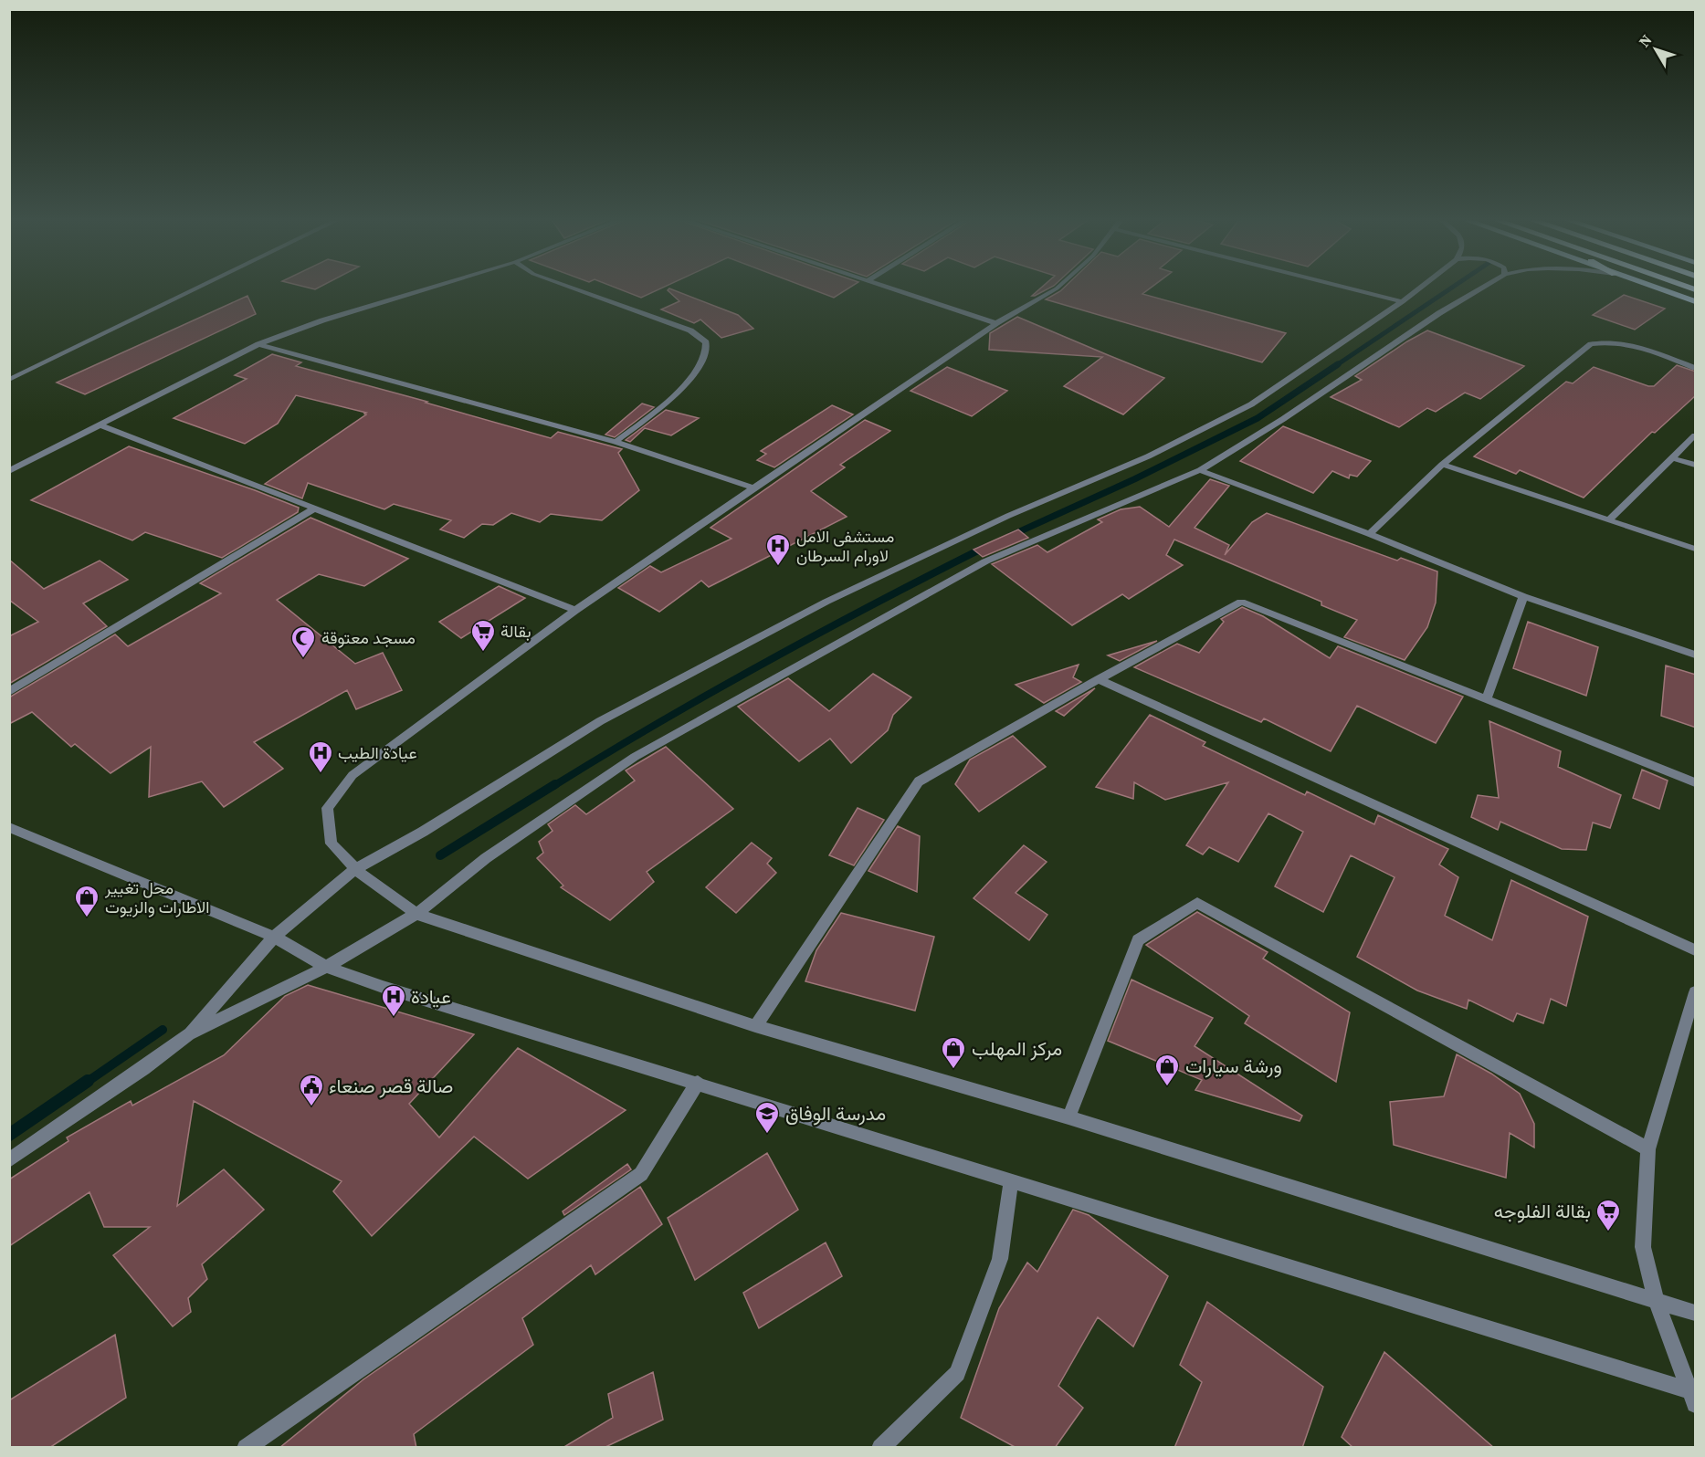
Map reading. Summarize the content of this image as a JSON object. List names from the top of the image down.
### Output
{
  "places": {
    "hospital": ["مستشفى الامل لاورام السرطان", "عيادة الطيب", "عيادة"],
    "supermarket": ["بقالة", "بقالة الفلوجه"],
    "mosque": ["مسجد معتوقة"],
    "shop": ["محل تغيير الاطارات والزيوت", "مركز المهلب", "ورشة سيارات"],
    "public building": ["صالة قصر صنعاء"],
    "school or university": ["مدرسة الوفاق"]
  },
  "north": "top left"
}
